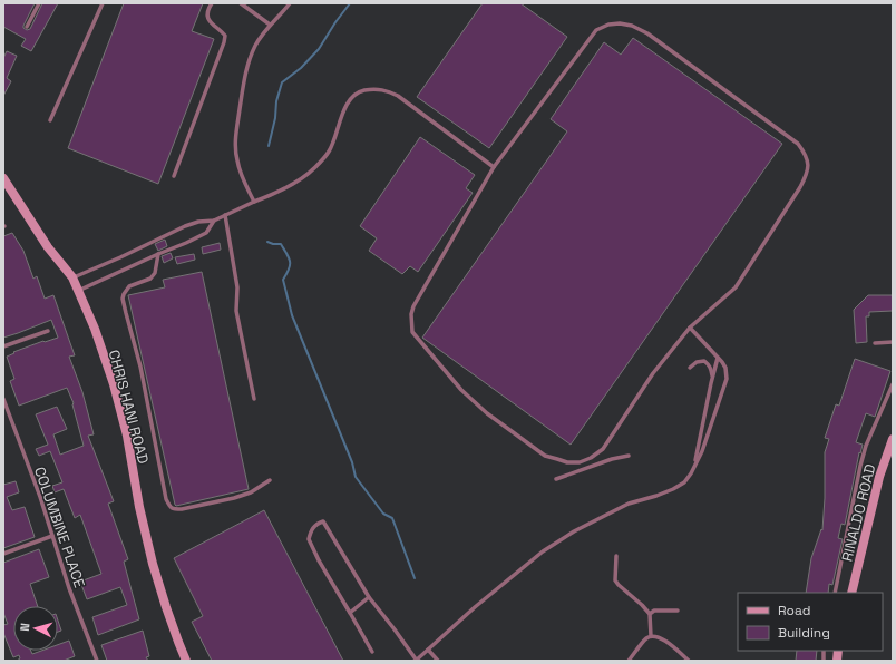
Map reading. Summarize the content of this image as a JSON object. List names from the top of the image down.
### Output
{
  "streets": {
    "street": ["CHRIS HANI ROAD", "RINALDO ROAD"],
    "lane": ["COLUMBINE PLACE"]
  },
  "legend": ["Road", "Building"],
  "north": "left"
}
